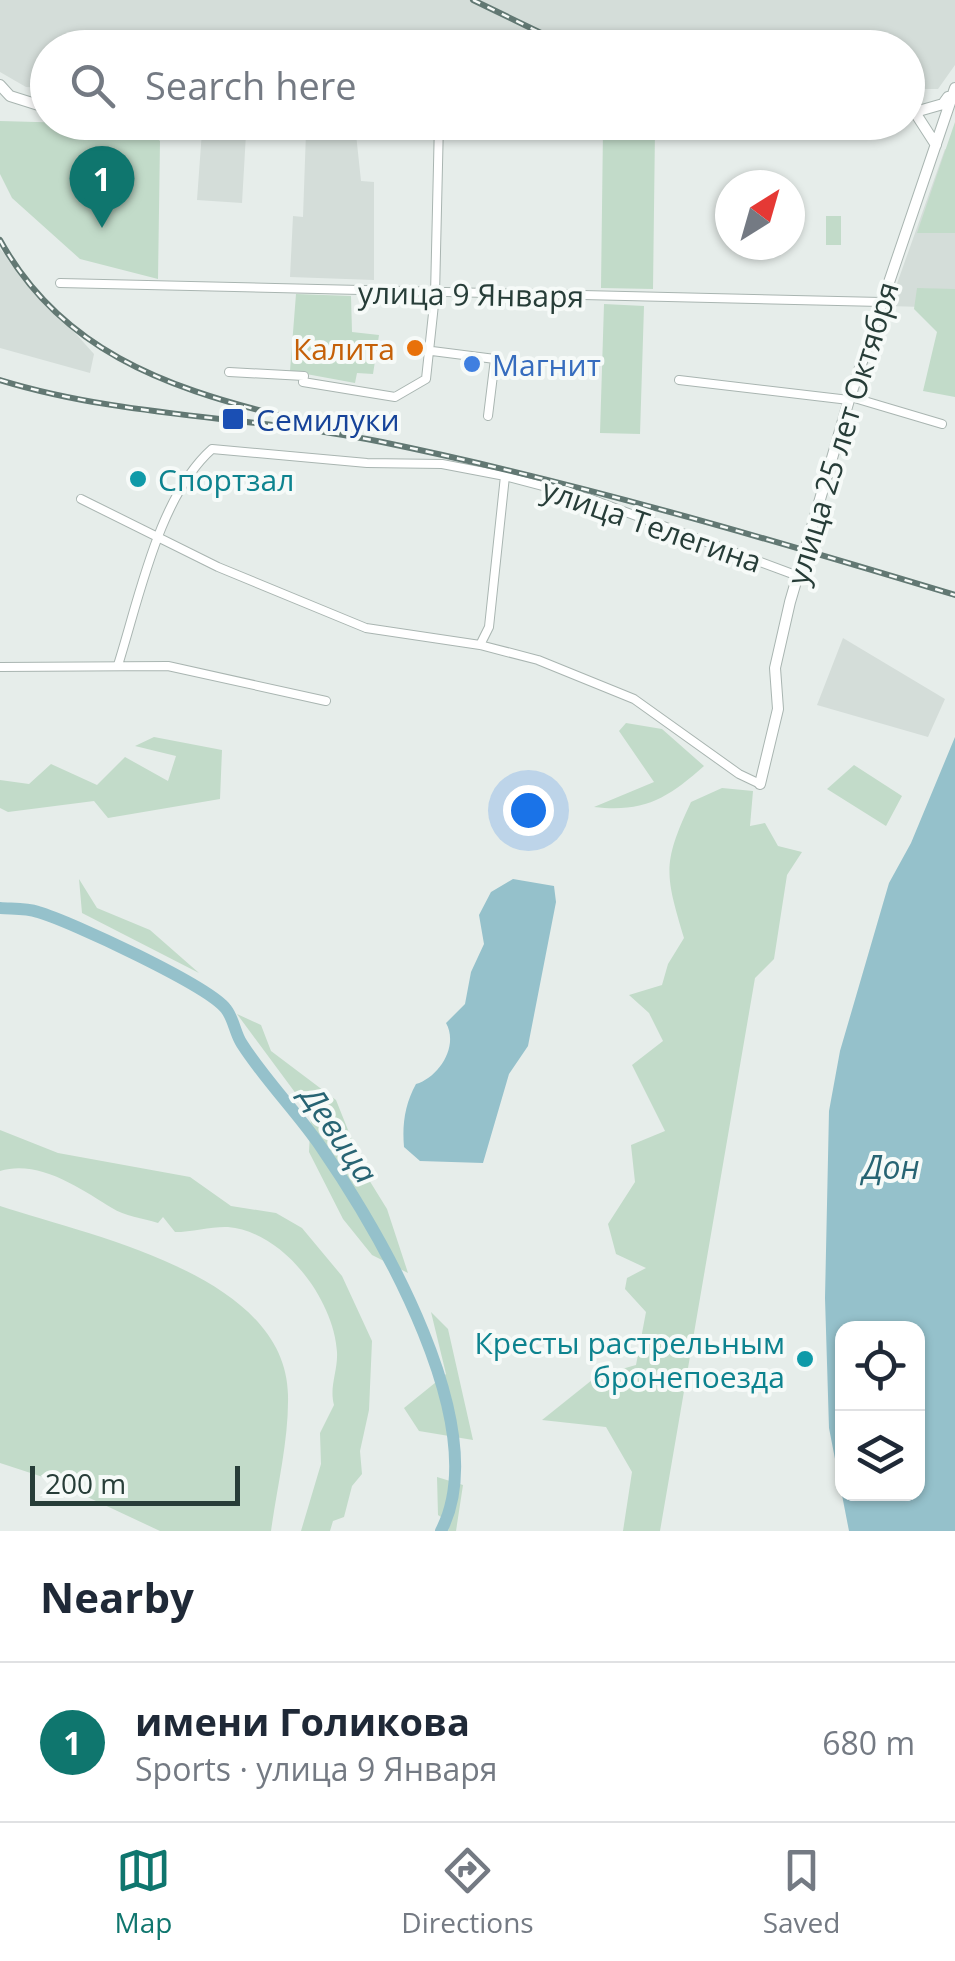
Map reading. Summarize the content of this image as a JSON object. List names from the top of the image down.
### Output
{
  "streets": {
    "street": ["улица 9 Января", "улица 25 лет Октября", "улица Телегина"]
  },
  "crossings": [
    ["улица 9 Января", "улица 25 лет Октября"],
    ["улица 25 лет Октября", "улица Телегина"]
  ],
  "water": ["Девица", "Дон"],
  "places": {
    "other": [
      "Калита",
      "Магнит",
      "Спортзал",
      "Кресты растрельным бронепоезда"
    ],
    "transit": ["Семилуки"]
  },
  "scale_bar": "200 m",
  "north": "top right",
  "page": {
    "search": "Search here",
    "pins": "1",
    "scale": "200 m",
    "heading": "Nearby",
    "list": [
      {
        "mark": "1",
        "name": "имени Голикова",
        "note": "Sports · улица 9 Января",
        "value": "680 m"
      }
    ],
    "nav": ["Map", "Directions", "Saved"]
  }
}
